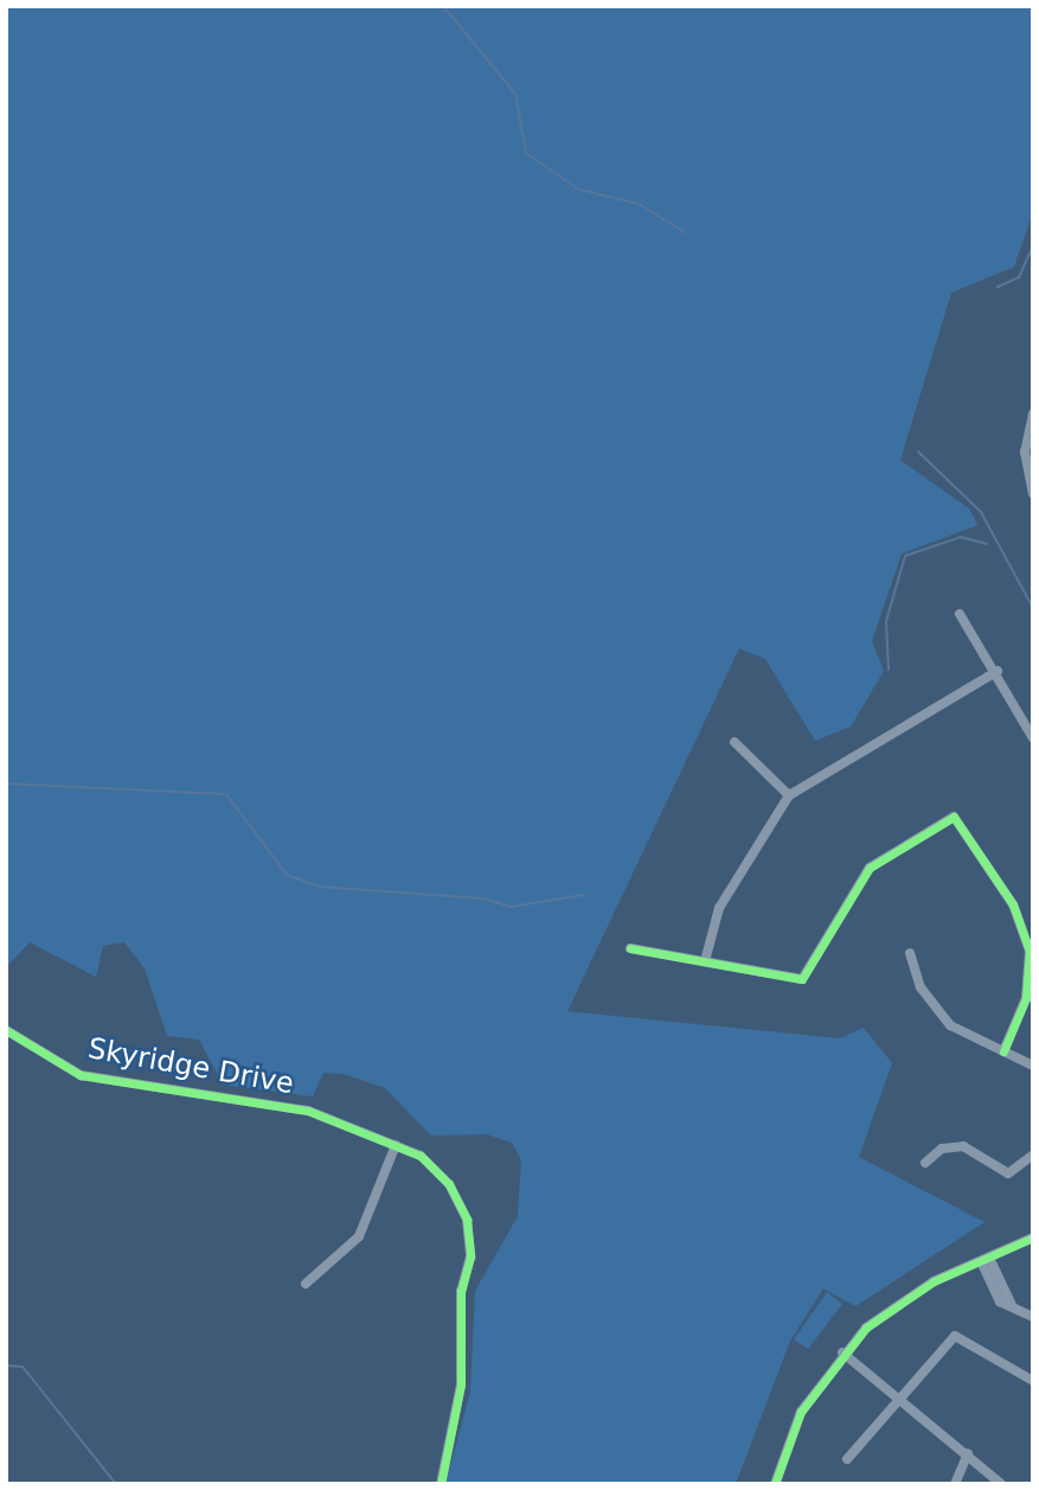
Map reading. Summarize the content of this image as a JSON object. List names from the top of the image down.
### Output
{
  "streets": {
    "street": ["Skyridge Drive"]
  }
}
